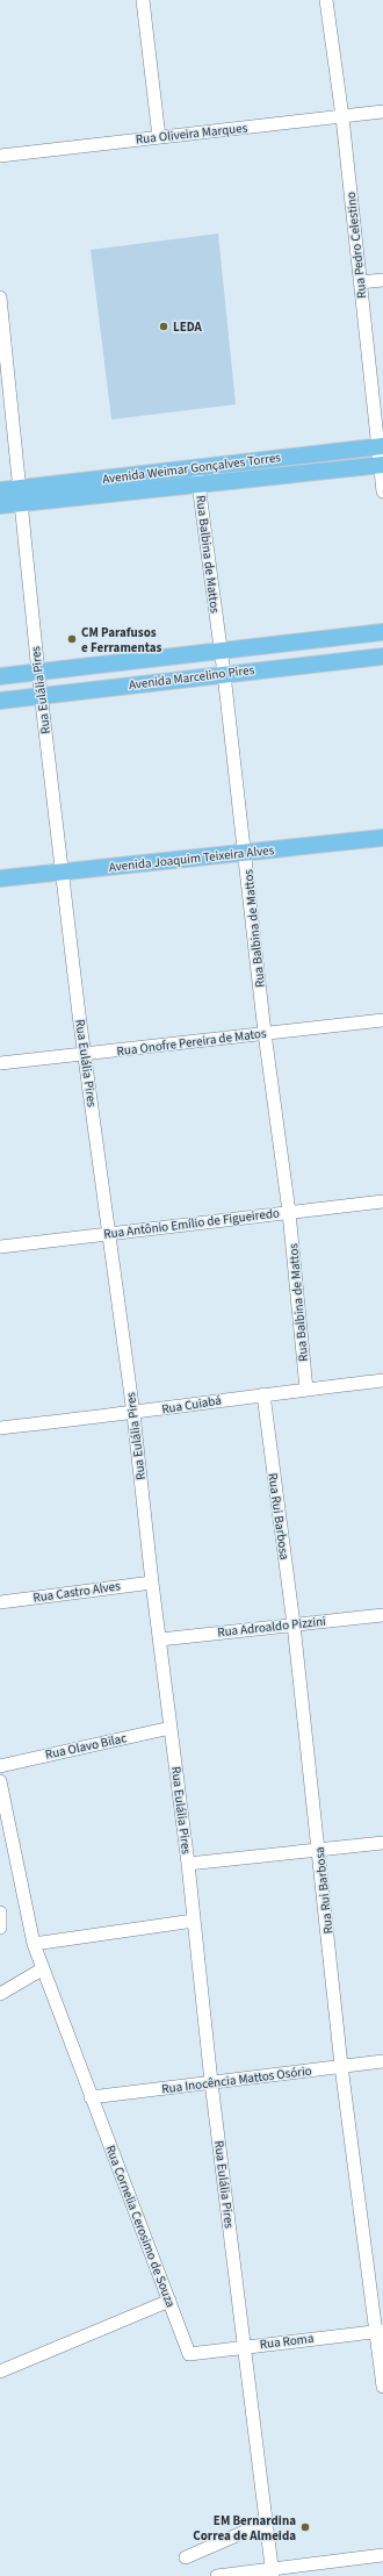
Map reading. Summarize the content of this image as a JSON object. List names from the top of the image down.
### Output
{
  "streets": {
    "main road": ["Avenida Weimar Gonçalves Torres", "Avenida Marcelino Pires", "Avenida Joaquim Teixeira Alves"],
    "street": [
      "Rua Oliveira Marques",
      "Rua Pedro Celestino",
      "Rua Balbina de Mattos",
      "Rua Eulália Pires",
      "Rua Onofre Pereira de Matos",
      "Rua Antônio Emílio de Figueiredo",
      "Rua Cuiabá",
      "Rua Rui Barbosa",
      "Rua Castro Alves",
      "Rua Adroaldo Pizzini",
      "Rua Olavo Bilac",
      "Rua Inocência Mattos Osório",
      "Rua Cornelia Cerosimo de Souza",
      "Rua Roma"
    ]
  },
  "crossings": [
    ["Rua Oliveira Marques", "Rua Pedro Celestino"],
    ["Rua Pedro Celestino", "Avenida Weimar Gonçalves Torres"],
    ["Avenida Weimar Gonçalves Torres", "Rua Balbina de Mattos"],
    ["Avenida Weimar Gonçalves Torres", "Rua Eulália Pires"],
    ["Rua Balbina de Mattos", "Avenida Marcelino Pires"],
    ["Rua Balbina de Mattos", "Avenida Joaquim Teixeira Alves"],
    ["Rua Balbina de Mattos", "Rua Onofre Pereira de Matos"],
    ["Rua Balbina de Mattos", "Rua Antônio Emílio de Figueiredo"],
    ["Rua Balbina de Mattos", "Rua Cuiabá"],
    ["Avenida Marcelino Pires", "Rua Eulália Pires"],
    ["Rua Eulália Pires", "Avenida Joaquim Teixeira Alves"],
    ["Rua Eulália Pires", "Rua Onofre Pereira de Matos"],
    ["Rua Eulália Pires", "Rua Antônio Emílio de Figueiredo"],
    ["Rua Eulália Pires", "Rua Cuiabá"],
    ["Rua Eulália Pires", "Rua Castro Alves"],
    ["Rua Eulália Pires", "Rua Adroaldo Pizzini"],
    ["Rua Eulália Pires", "Rua Olavo Bilac"],
    ["Rua Eulália Pires", "Rua Inocência Mattos Osório"],
    ["Rua Eulália Pires", "Rua Roma"],
    ["Rua Cuiabá", "Rua Rui Barbosa"],
    ["Rua Rui Barbosa", "Rua Adroaldo Pizzini"],
    ["Rua Rui Barbosa", "Rua Inocência Mattos Osório"],
    ["Rua Rui Barbosa", "Rua Roma"],
    ["Rua Inocência Mattos Osório", "Rua Cornelia Cerosimo de Souza"],
    ["Rua Cornelia Cerosimo de Souza", "Rua Roma"]
  ],
  "places": ["LEDA", "CM Parafusos e Ferramentas", "EM Bernardina Correa de Almeida"]
}
